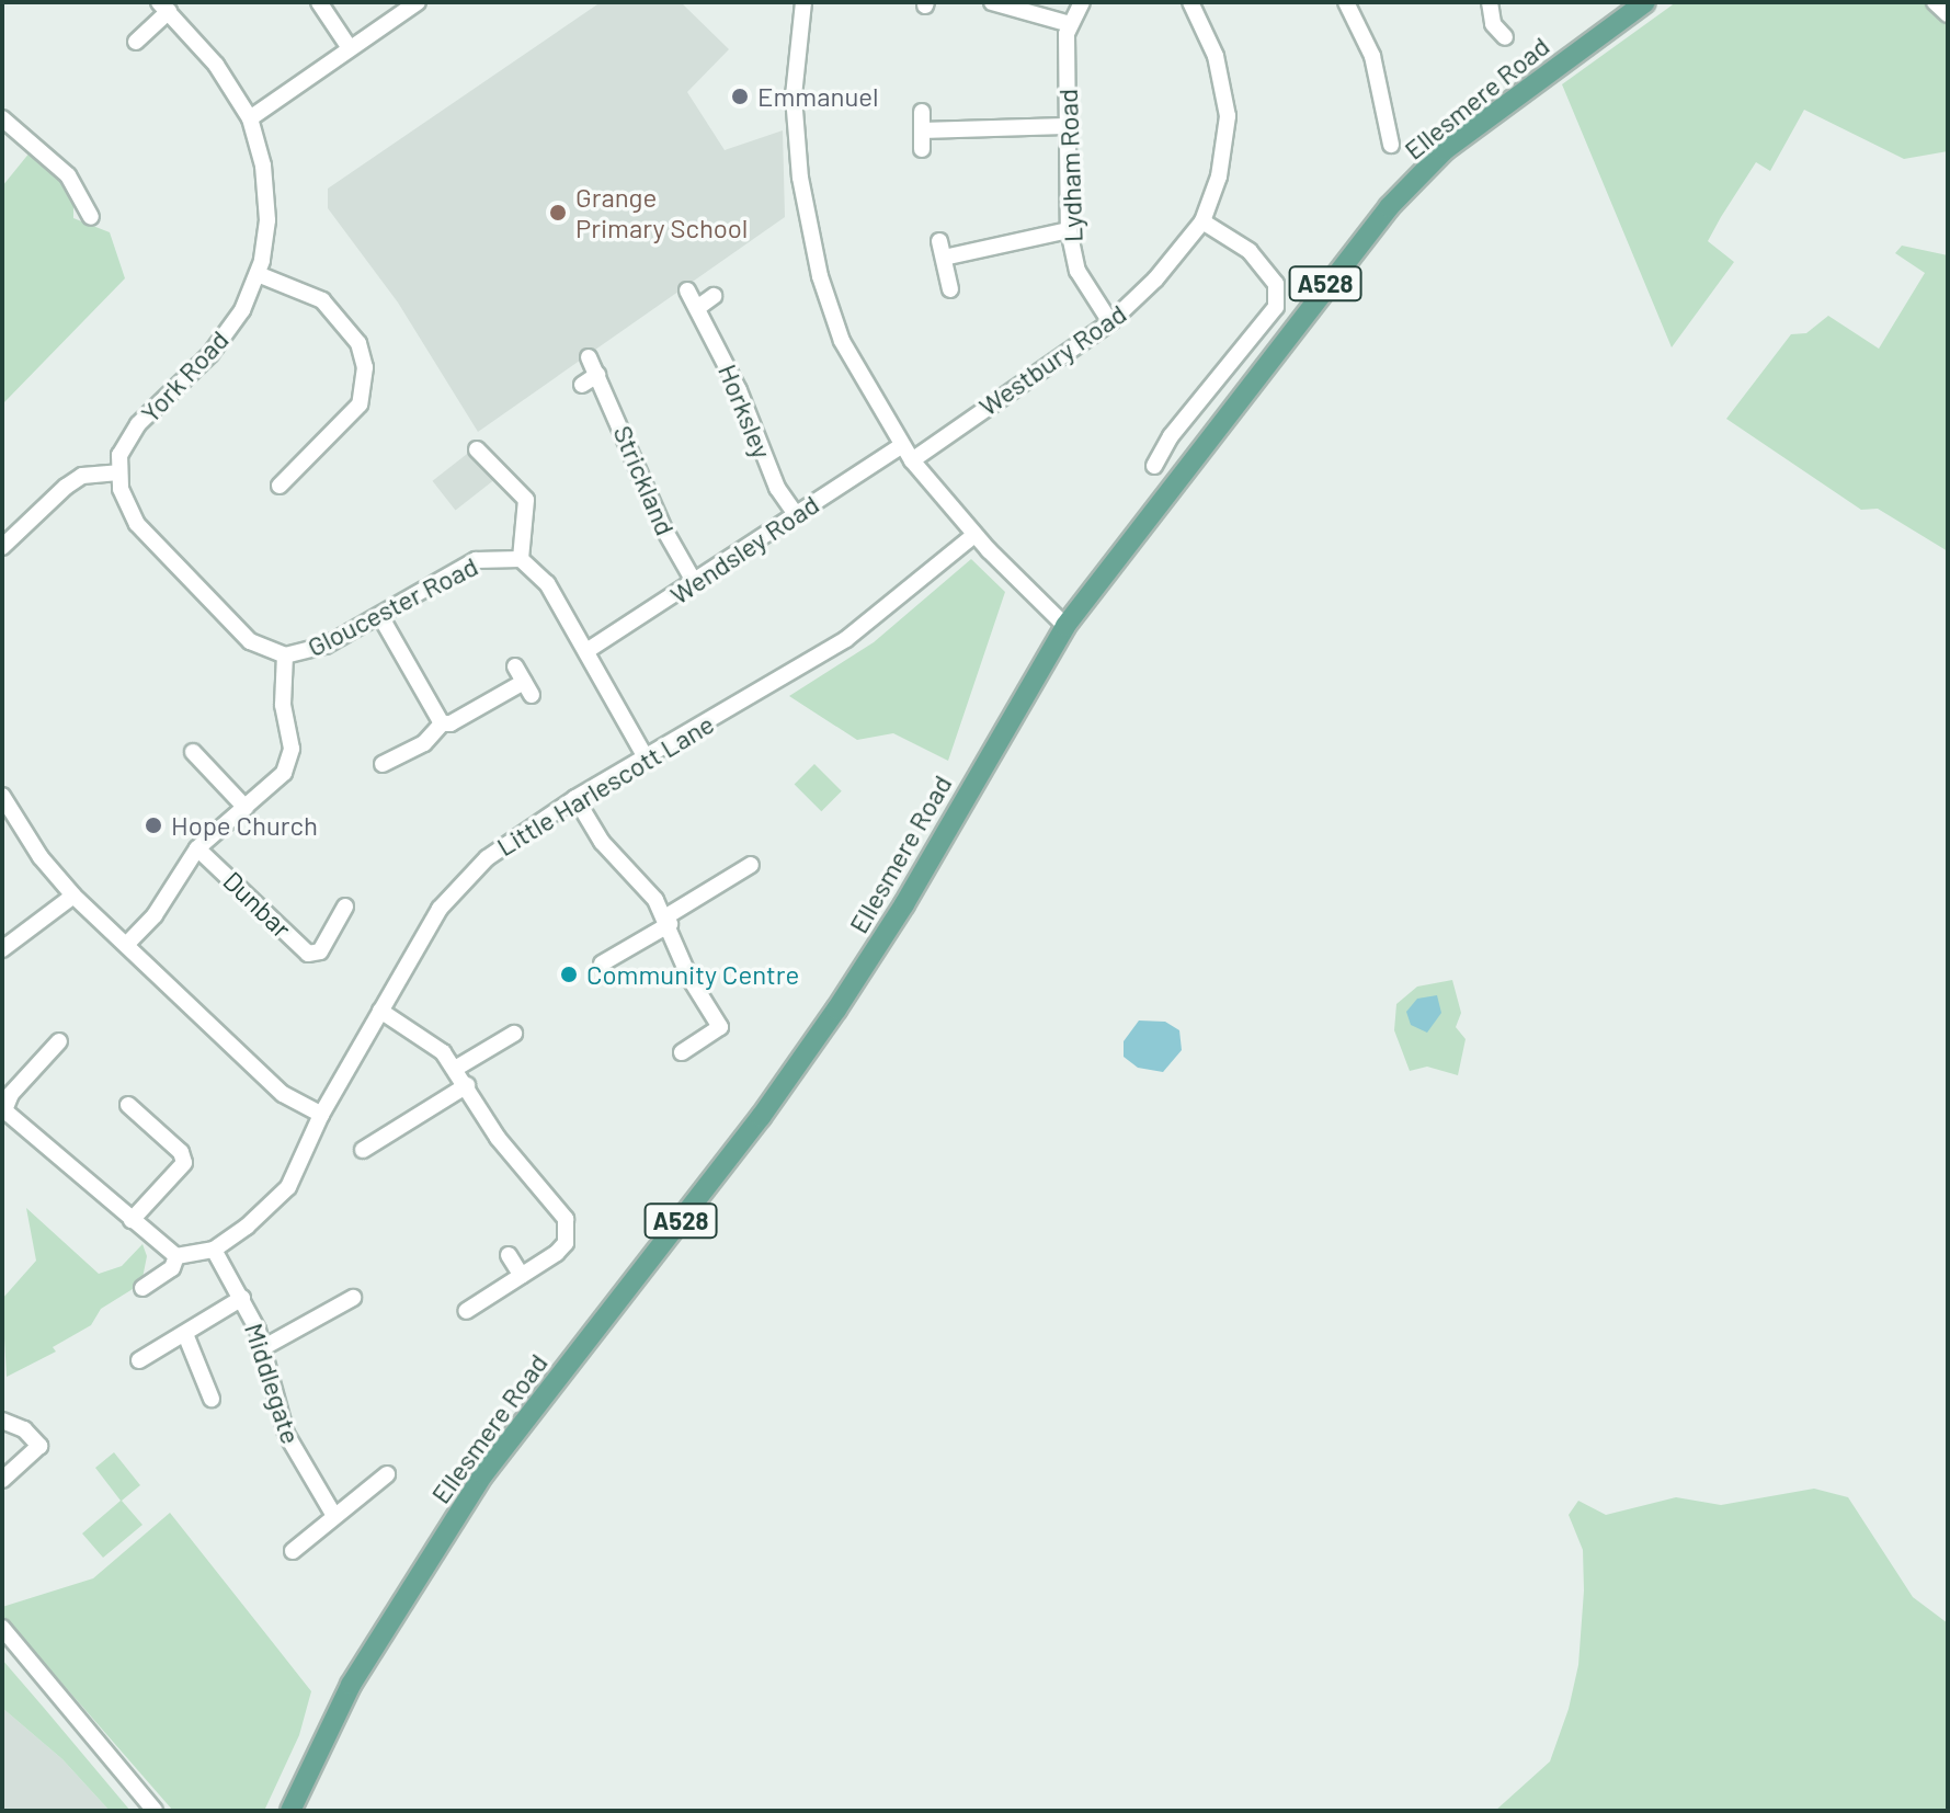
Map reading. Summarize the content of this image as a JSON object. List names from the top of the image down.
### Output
{
  "streets": {
    "main road": ["Ellesmere Road", "A528"],
    "street": [
      "Lydham Road",
      "Westbury Road",
      "York Road",
      "Horksley",
      "Strickland",
      "Wendsley Road",
      "Gloucester Road",
      "Little Harlescott Lane",
      "Dunbar",
      "Middlegate"
    ]
  },
  "crossings": [
    ["Lydham Road", "Westbury Road"],
    ["York Road", "Gloucester Road"],
    ["Horksley", "Wendsley Road"],
    ["Strickland", "Wendsley Road"],
    ["Little Harlescott Lane", "Middlegate"]
  ],
  "places": [
    "Emmanuel",
    "Grange Primary School",
    "Hope Church",
    "Community Centre"
  ]
}
